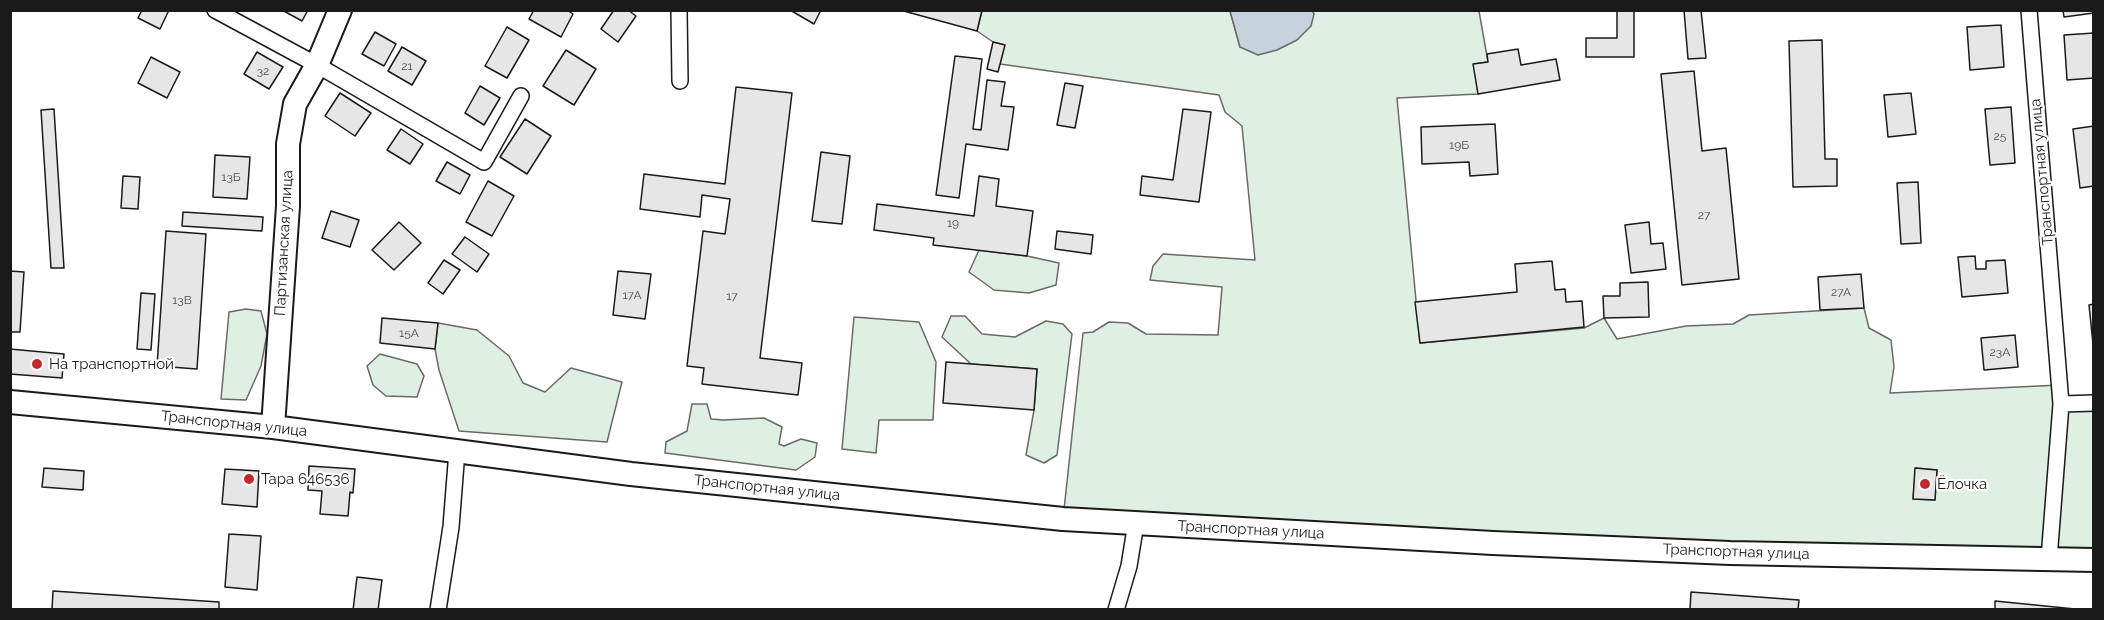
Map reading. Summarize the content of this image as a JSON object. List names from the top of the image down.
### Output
{
  "streets": {
    "main road": ["Транспортная улица", "Партизанская улица"]
  },
  "crossings": [
    ["Транспортная улица", "Партизанская улица"]
  ],
  "places": ["На транспортной", "Тара 646536", "Ёлочка"],
  "house_numbers": [
    "21",
    "32",
    "25",
    "19Б",
    "13Б",
    "27",
    "19",
    "27А",
    "17А",
    "17",
    "13В",
    "15А",
    "23А"
  ]
}
